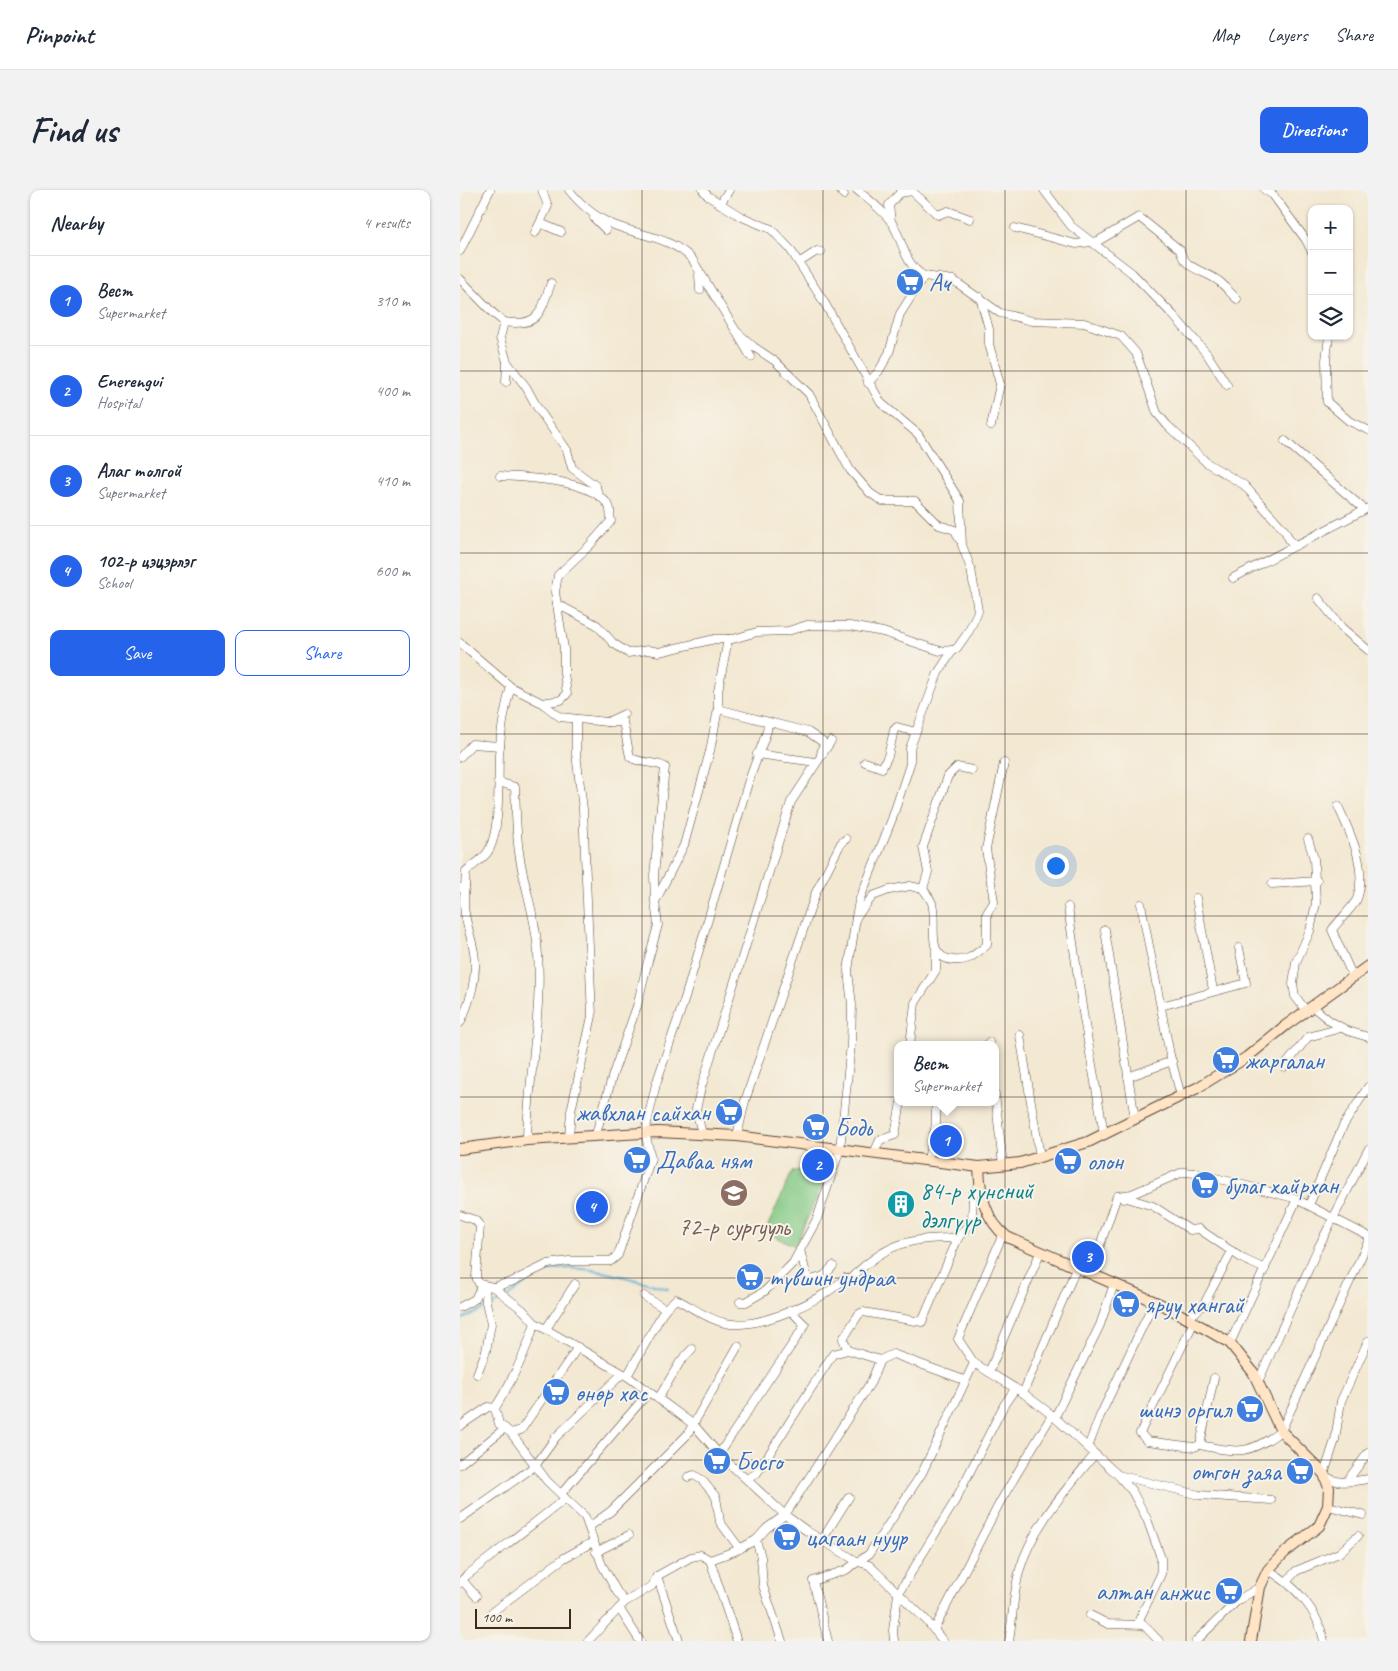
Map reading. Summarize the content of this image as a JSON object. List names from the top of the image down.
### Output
{
  "places": {
    "supermarket": [
      "Ач",
      "жаргалан",
      "жавхлан сайхан",
      "Бодь",
      "Даваа ням",
      "олон",
      "булаг хайрхан",
      "түвшин ундраа",
      "яруу хангай",
      "өнөр хас",
      "шинэ оргил",
      "Босго",
      "отгон заяа",
      "цагаан нуур",
      "алтан анжис"
    ],
    "school or university": ["72-р сургууль"],
    "building": ["84-р хүнсний дэлгүүр"]
  },
  "scale_bar": "100 m",
  "page": {
    "header": "Pinpoint",
    "nav": ["Map", "Layers", "Share"],
    "buttons": [
      "Directions",
      ["Save", "Share"]
    ],
    "title": "Find us",
    "heading": ["Nearby", "4 results"],
    "map_buttons": ["+", "−"],
    "list": [
      {
        "mark": "1",
        "name": "Вест",
        "note": "Supermarket",
        "value": "310 m"
      },
      {
        "mark": "2",
        "name": "Enerengui",
        "note": "Hospital",
        "value": "400 m"
      },
      {
        "mark": "3",
        "name": "Алаг толгой",
        "note": "Supermarket",
        "value": "410 m"
      },
      {
        "mark": "4",
        "name": "102-р цэцэрлэг",
        "note": "School",
        "value": "600 m"
      }
    ],
    "popup": ["Вест", "Supermarket"],
    "pins": [
      "1",
      "2",
      "4",
      "3"
    ],
    "scale": "100 m"
  }
}
